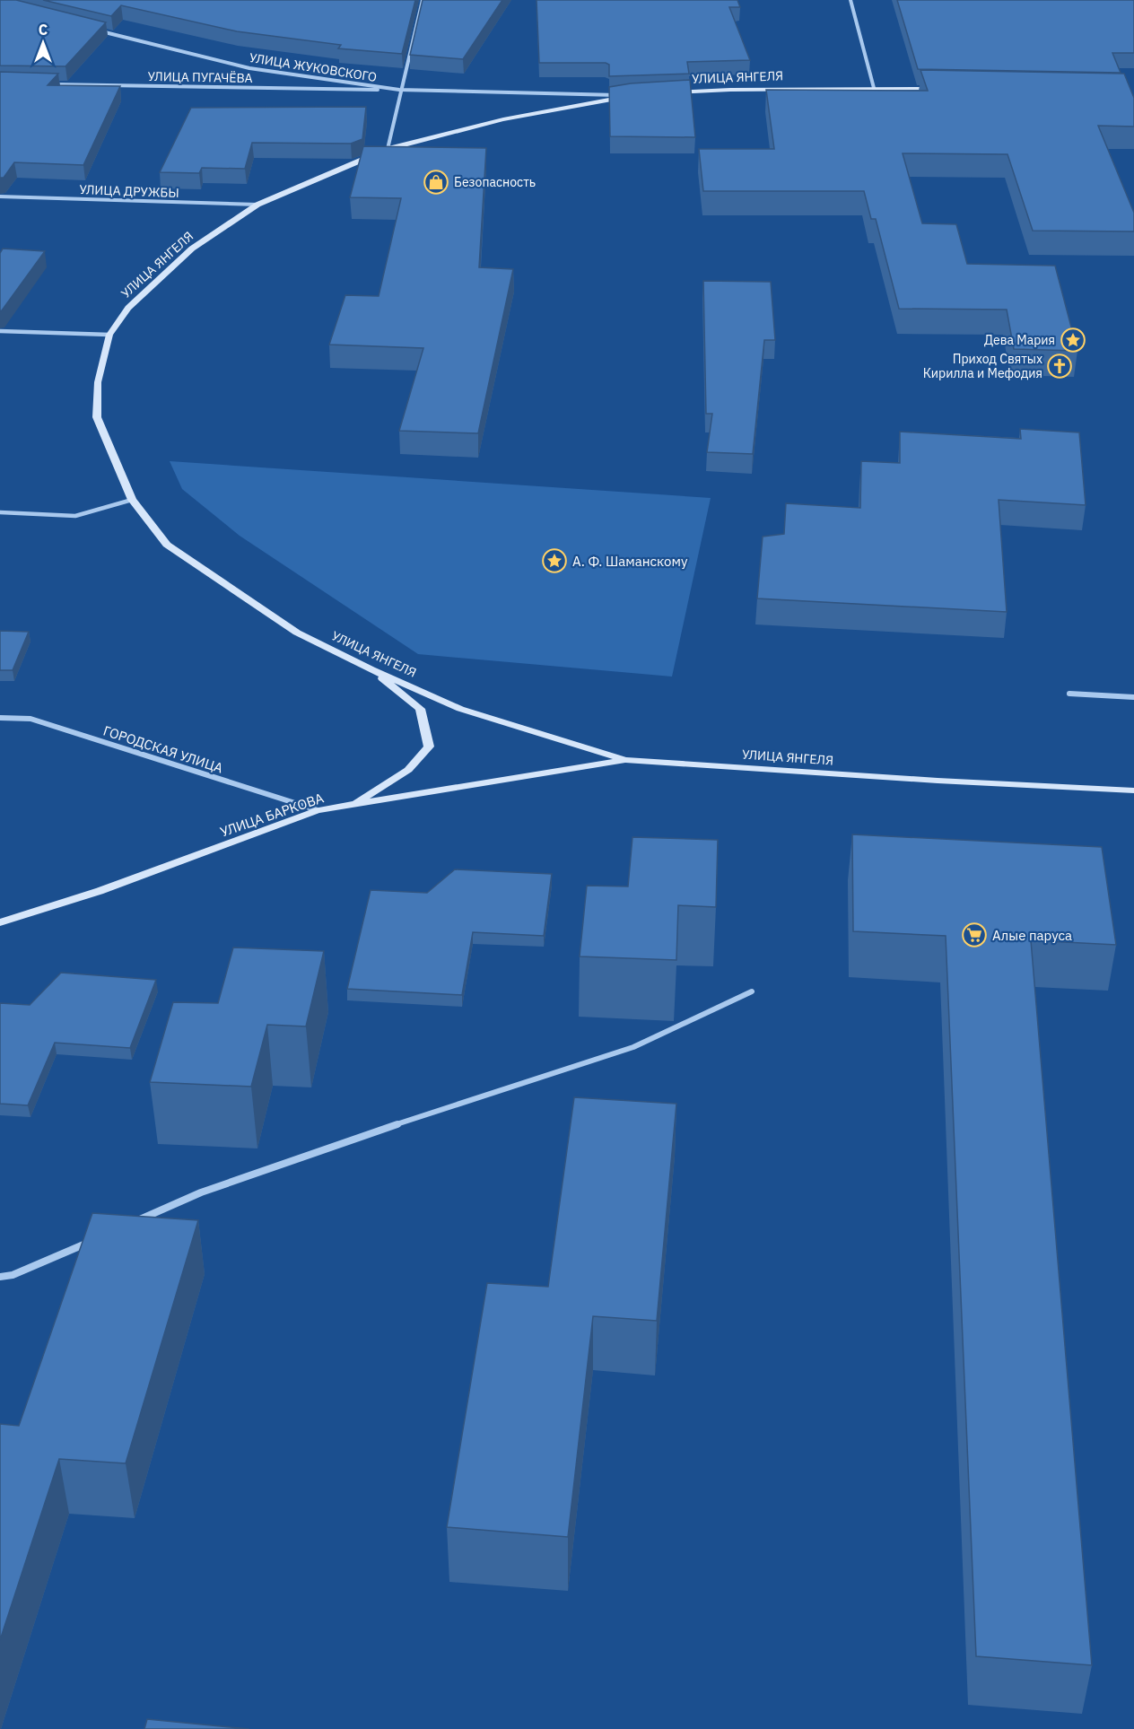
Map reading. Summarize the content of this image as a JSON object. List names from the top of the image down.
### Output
{
  "streets": {
    "street": [
      "УЛИЦА ЖУКОВСКОГО",
      "УЛИЦА ПУГАЧЁВА",
      "УЛИЦА ЯНГЕЛЯ",
      "УЛИЦА ДРУЖБЫ",
      "ГОРОДСКАЯ УЛИЦА",
      "УЛИЦА БАРКОВА"
    ]
  },
  "crossings": [
    ["УЛИЦА ЖУКОВСКОГО", "УЛИЦА ПУГАЧЁВА"],
    ["УЛИЦА ЖУКОВСКОГО", "УЛИЦА ЯНГЕЛЯ"],
    ["УЛИЦА ЯНГЕЛЯ", "УЛИЦА ДРУЖБЫ"],
    ["УЛИЦА ЯНГЕЛЯ", "УЛИЦА БАРКОВА"],
    ["ГОРОДСКАЯ УЛИЦА", "УЛИЦА БАРКОВА"]
  ],
  "places": {
    "shop": ["Безопасность"],
    "place": ["Дева Мария", "А. Ф. Шаманскому"],
    "church": ["Приход Святых Кирилла и Мефодия"],
    "supermarket": ["Алые паруса"]
  },
  "north": "top"
}
